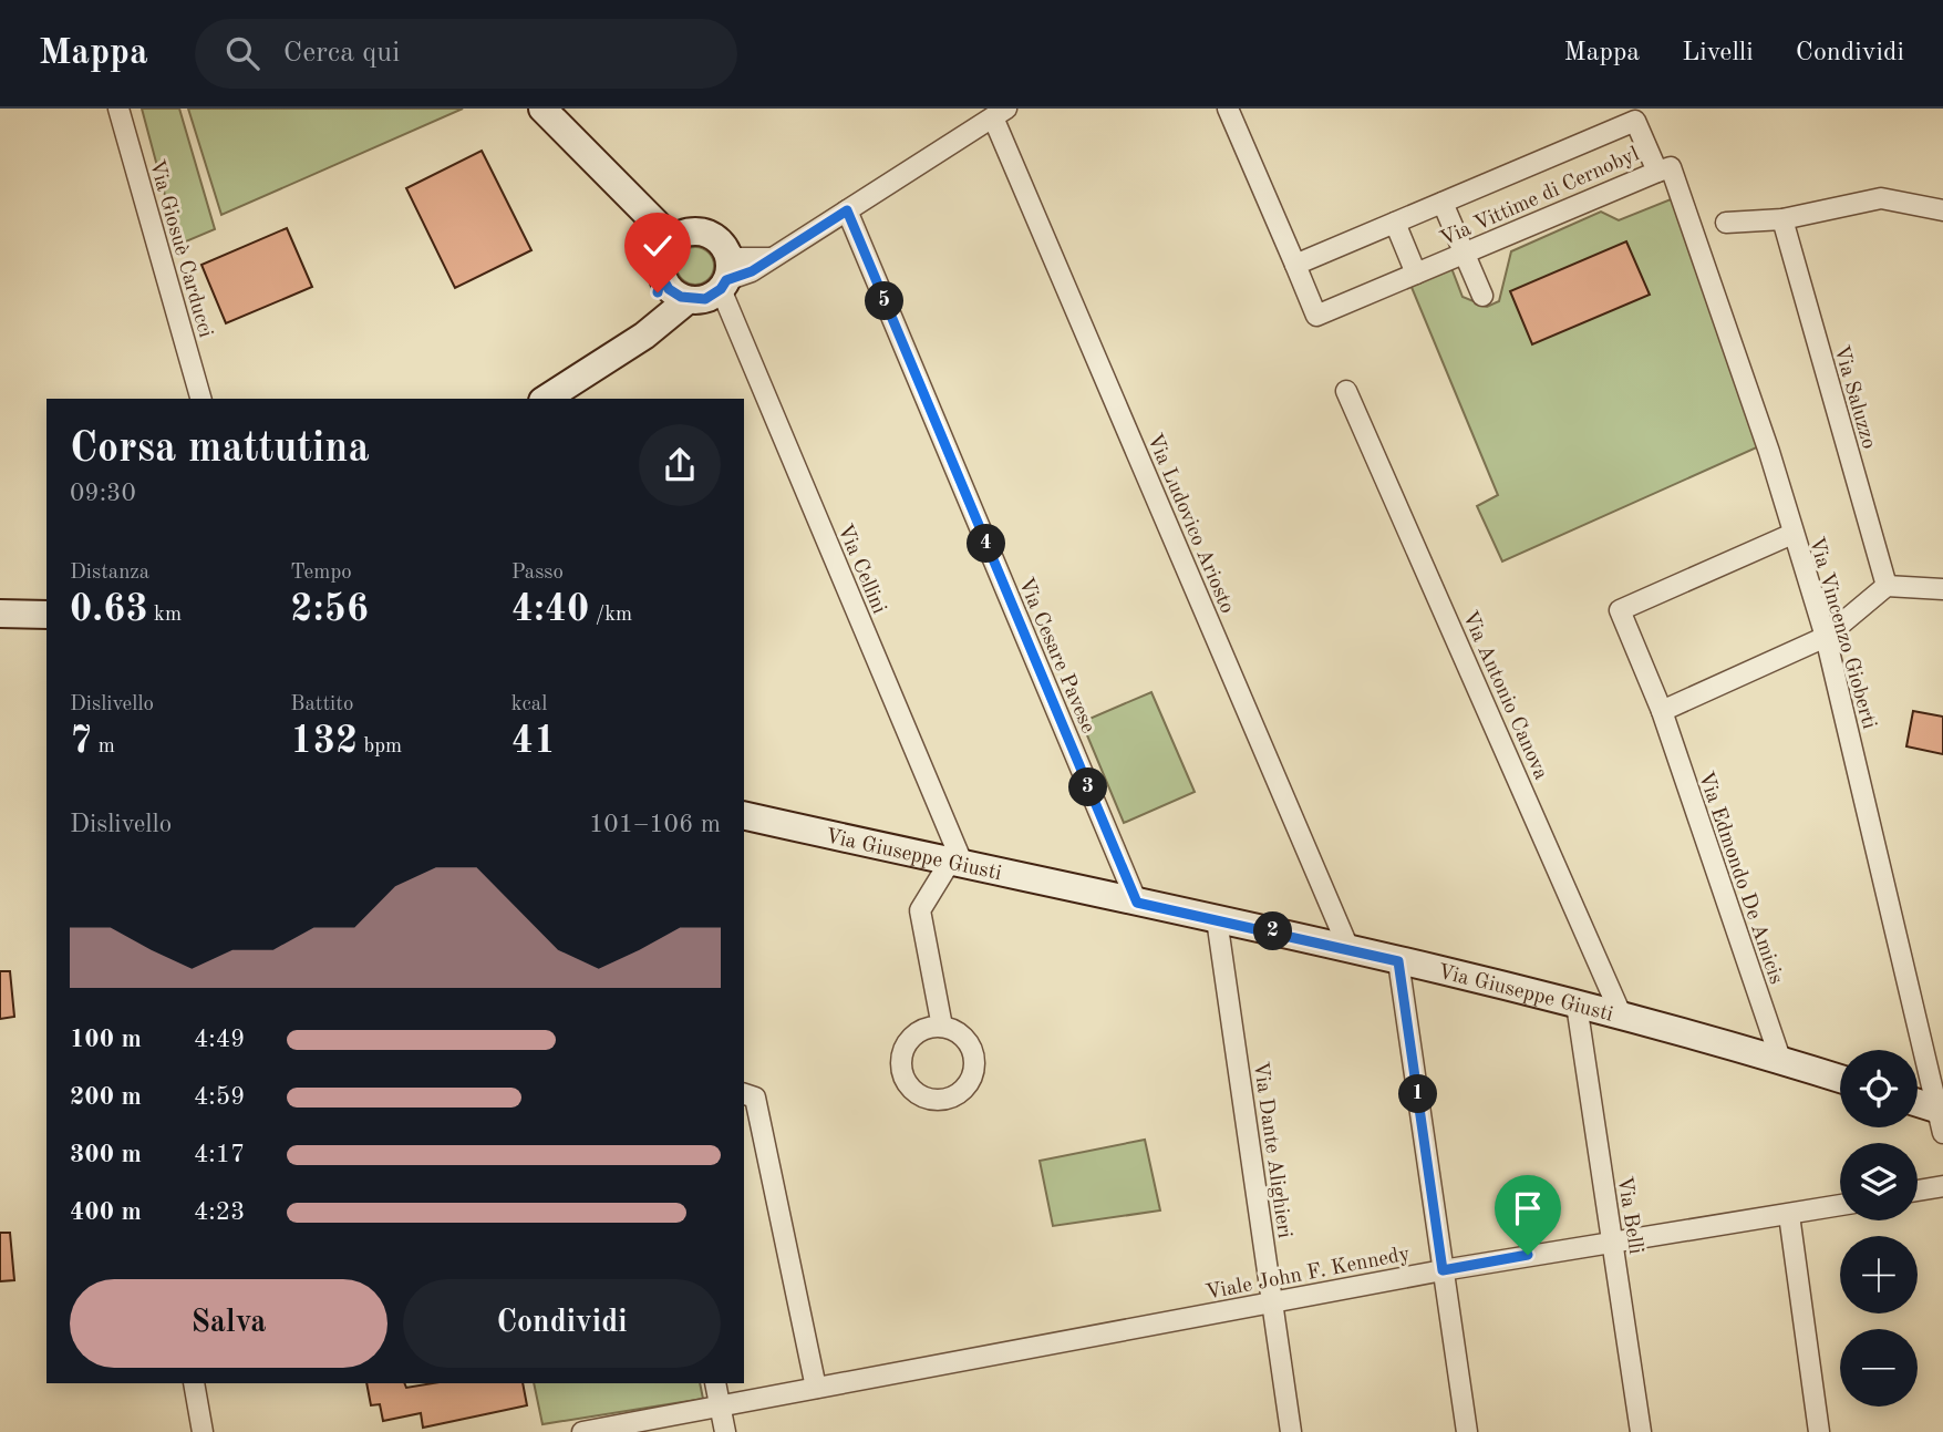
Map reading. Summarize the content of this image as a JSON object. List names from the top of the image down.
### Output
{
  "streets": {
    "street": [
      "Via Vittime di Cernobyl",
      "Via Giosuè Carducci",
      "Via Saluzzo",
      "Via Ludovico Ariosto",
      "Via Cellini",
      "Via Vincenzo Gioberti",
      "Via Cesare Pavese",
      "Via Antonio Canova",
      "Via Giuseppe Giusti",
      "Via Edmondo De Amicis",
      "Via Dante Alighieri",
      "Via Belli",
      "Viale John F. Kennedy"
    ]
  },
  "crossings": [
    ["Via Vittime di Cernobyl", "Via Vincenzo Gioberti"],
    ["Via Ludovico Ariosto", "Via Giuseppe Giusti"],
    ["Via Cellini", "Via Giuseppe Giusti"],
    ["Via Vincenzo Gioberti", "Via Edmondo De Amicis"],
    ["Via Cesare Pavese", "Via Giuseppe Giusti"],
    ["Via Antonio Canova", "Via Giuseppe Giusti"],
    ["Via Giuseppe Giusti", "Via Edmondo De Amicis"],
    ["Via Giuseppe Giusti", "Via Dante Alighieri"],
    ["Via Giuseppe Giusti", "Via Belli"],
    ["Via Dante Alighieri", "Viale John F. Kennedy"],
    ["Via Belli", "Viale John F. Kennedy"]
  ],
  "page": {
    "header": "Mappa",
    "search": "Cerca qui",
    "nav": ["Mappa", "Livelli", "Condividi"],
    "pins": [
      "5",
      "4",
      "3",
      "2",
      "1"
    ],
    "heading": ["Corsa mattutina", "09:30"],
    "stats": [
      ["Distanza", "0.63 km"],
      ["Tempo", "2:56"],
      ["Passo", "4:40 /km"],
      ["Dislivello", "7 m"],
      ["Battito", "132 bpm"],
      ["kcal", "41"]
    ],
    "chart": ["Dislivello", "101–106 m"],
    "list": [
      {
        "name": "100 m",
        "note": "4:49"
      },
      {
        "name": "200 m",
        "note": "4:59"
      },
      {
        "name": "300 m",
        "note": "4:17"
      },
      {
        "name": "400 m",
        "note": "4:23"
      }
    ],
    "map_buttons": ["+", "−"],
    "buttons": ["Salva", "Condividi"]
  }
}
